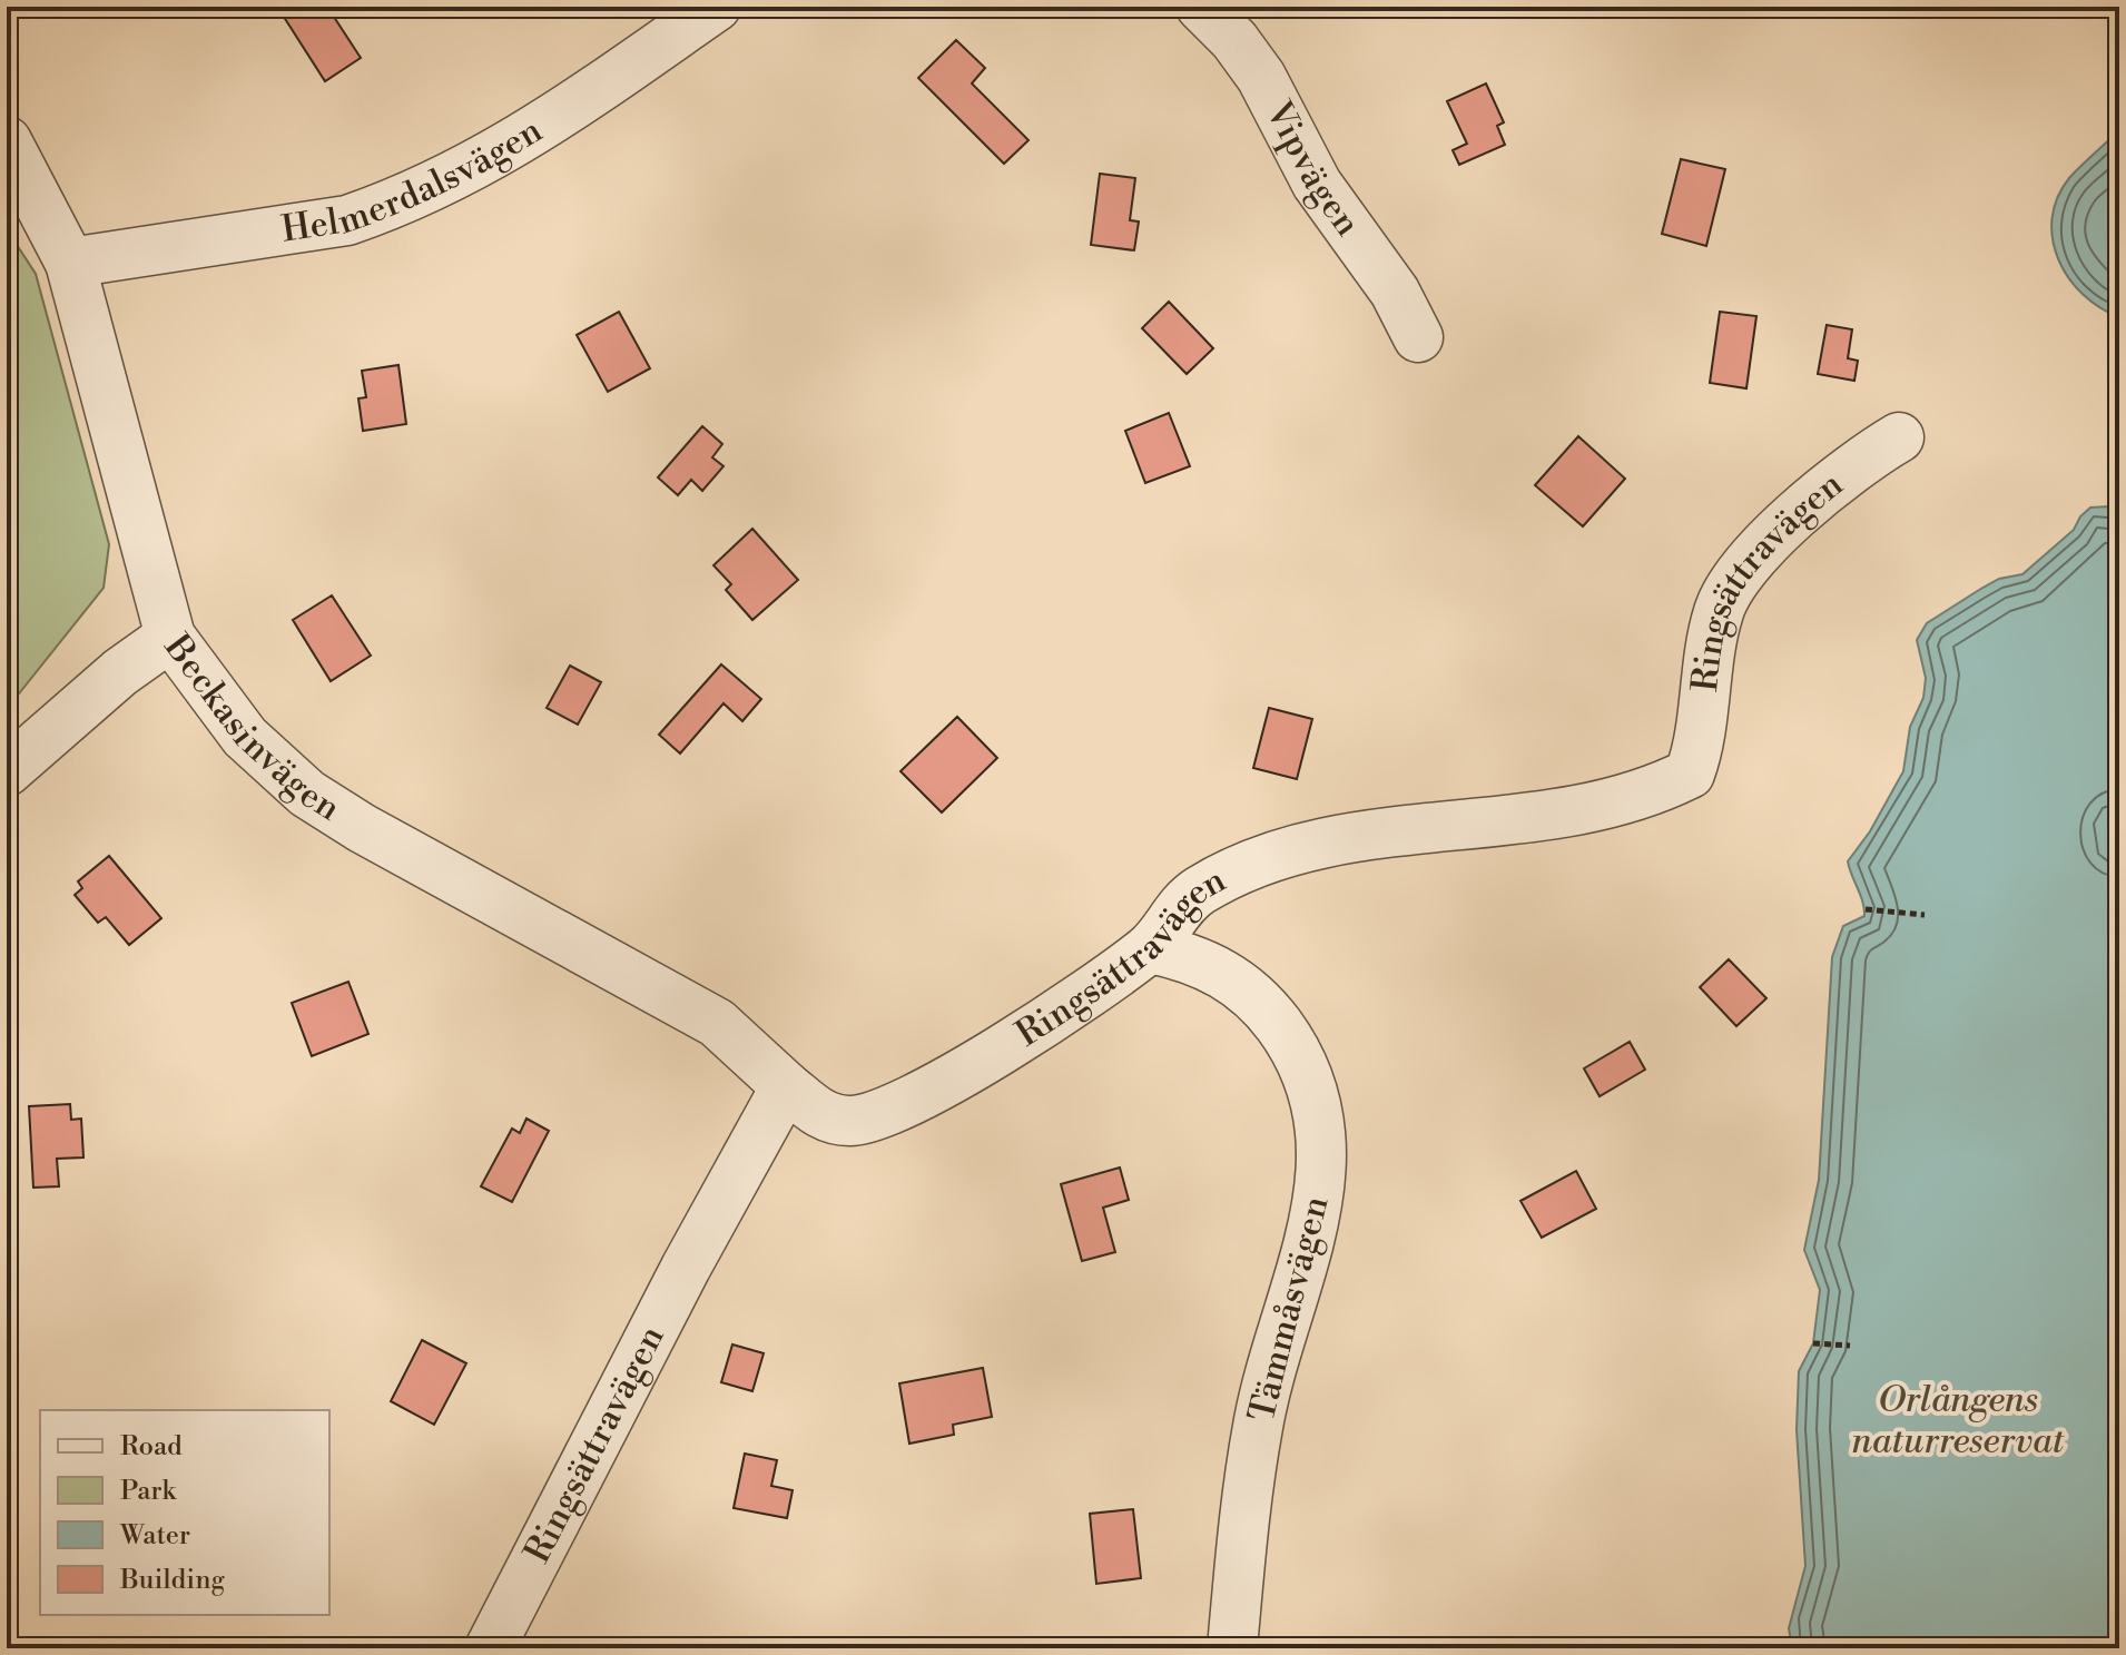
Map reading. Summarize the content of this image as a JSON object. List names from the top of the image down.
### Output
{
  "streets": {
    "street": [
      "Vipvägen",
      "Helmerdalsvägen",
      "Ringsättravägen",
      "Beckasinvägen",
      "Tämmåsvägen"
    ]
  },
  "crossings": [
    ["Helmerdalsvägen", "Beckasinvägen"],
    ["Ringsättravägen", "Beckasinvägen"],
    ["Ringsättravägen", "Tämmåsvägen"]
  ],
  "parks": ["Orlångens naturreservat"],
  "legend": [
    "Road",
    "Park",
    "Water",
    "Building"
  ]
}
